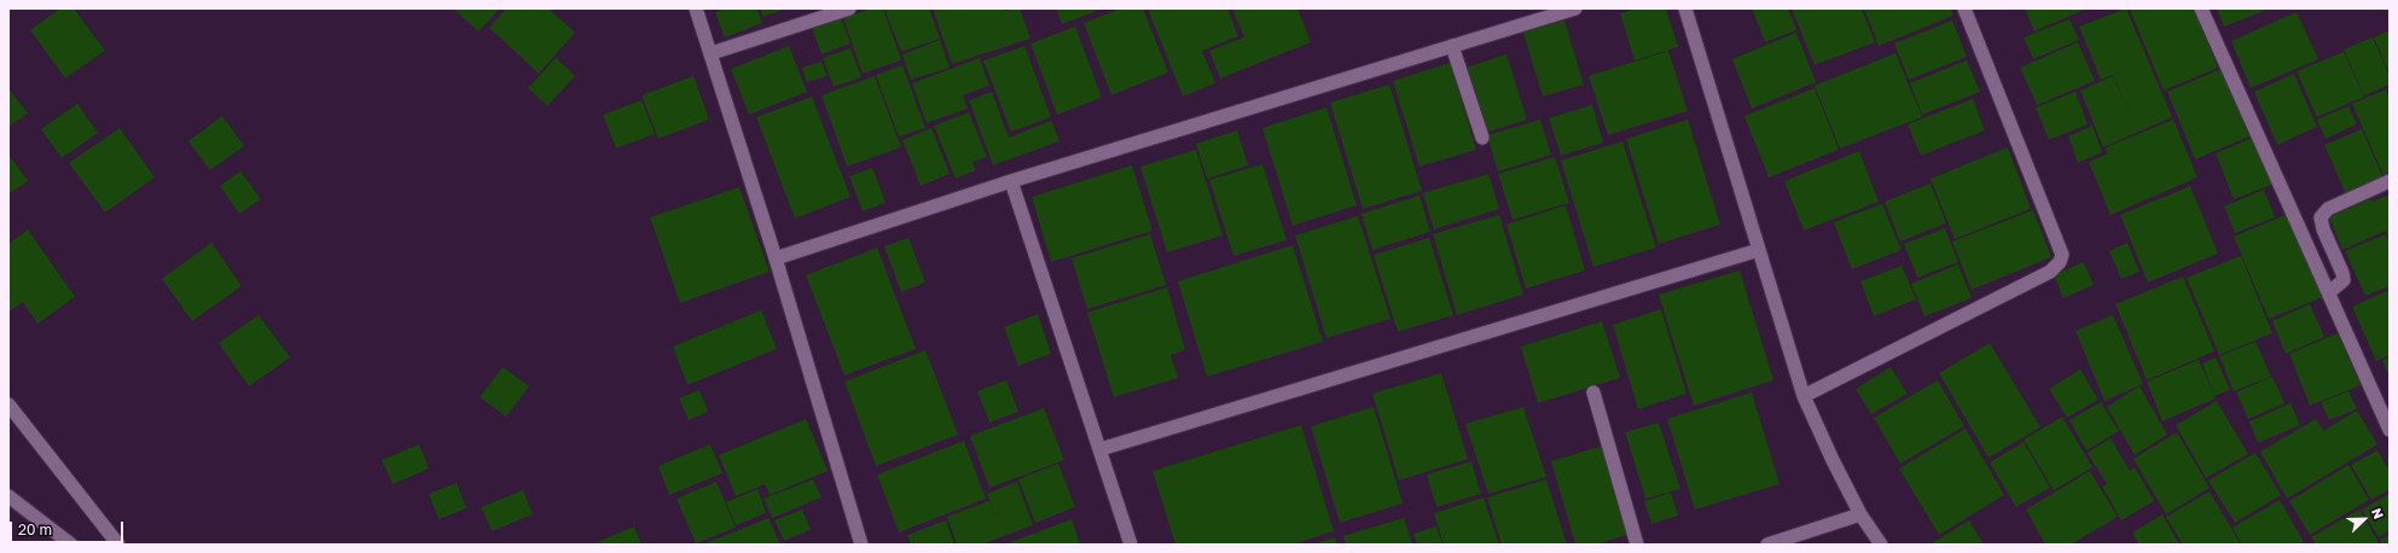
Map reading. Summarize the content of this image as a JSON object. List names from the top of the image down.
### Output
{
  "scale_bar": "20 m",
  "north": "top right"
}
